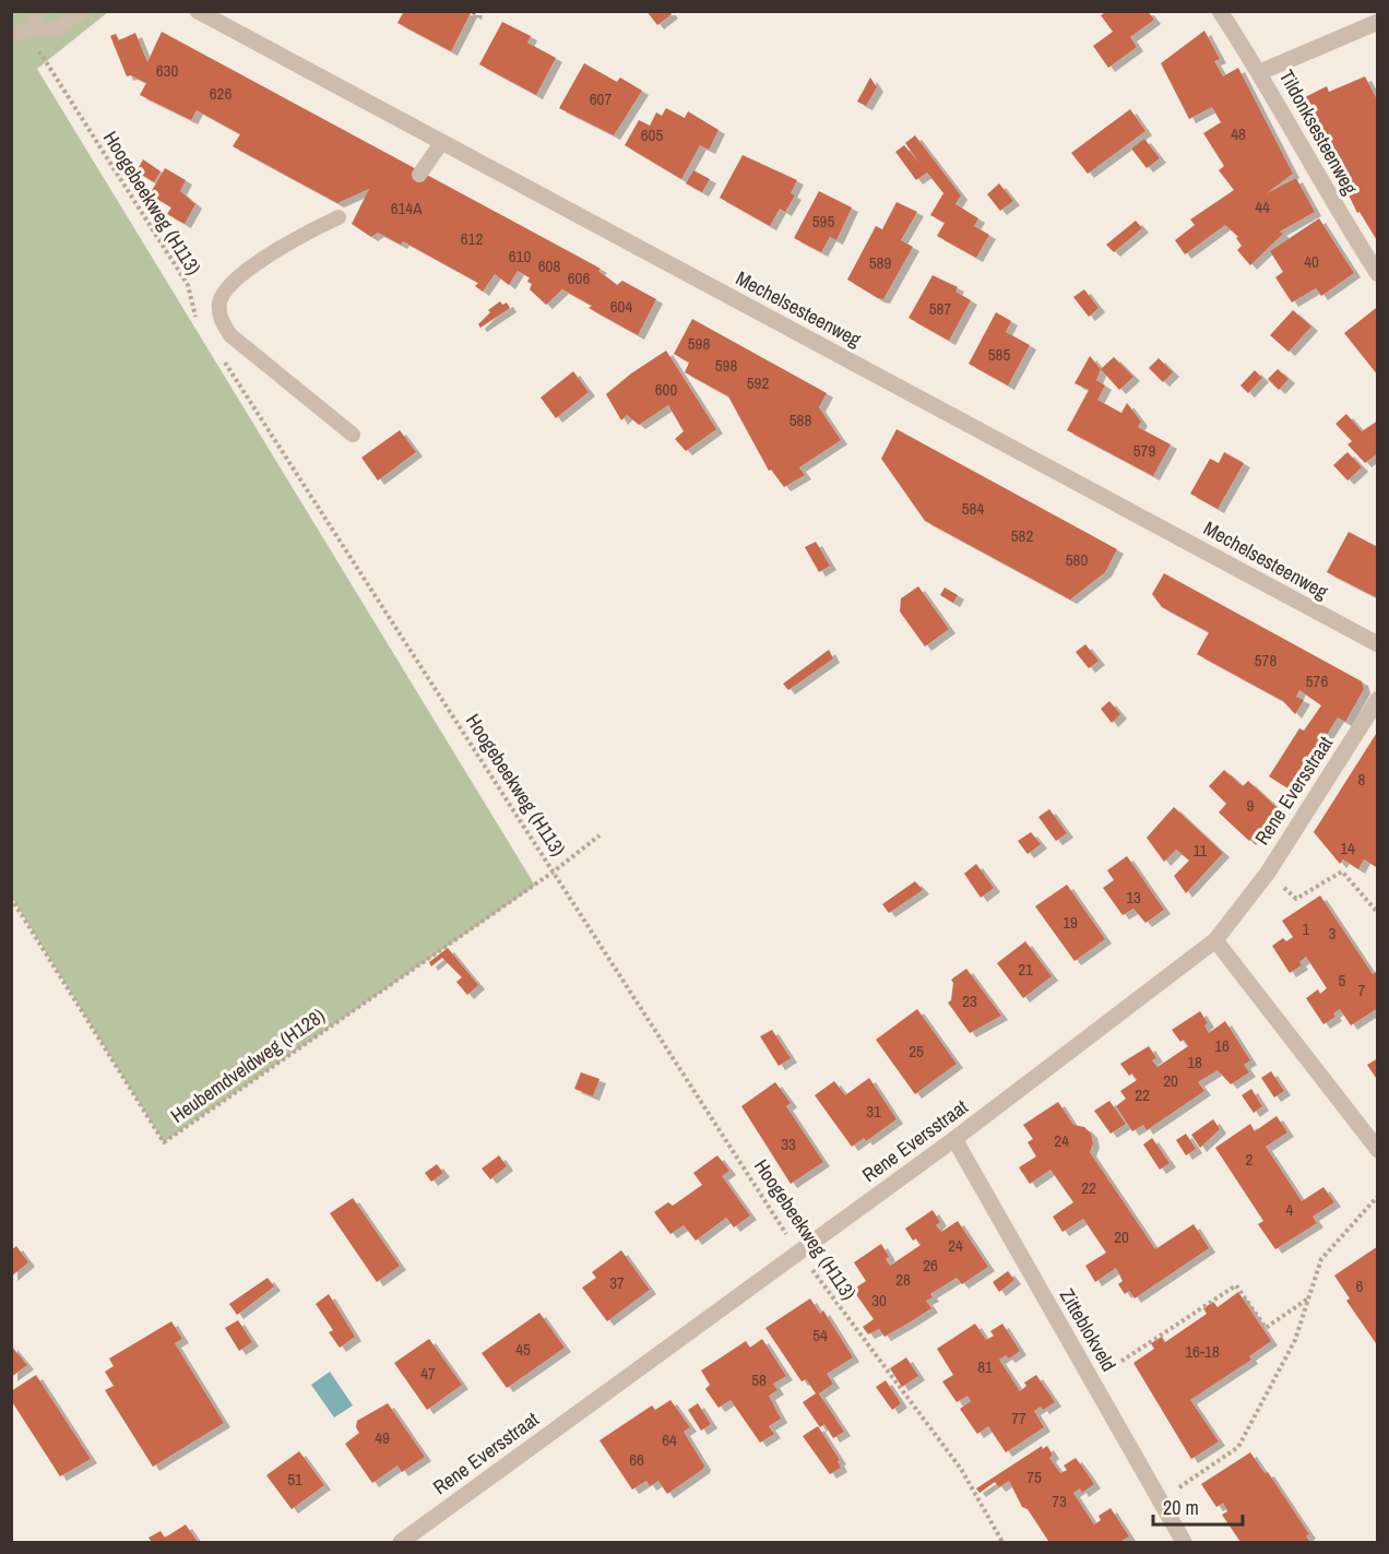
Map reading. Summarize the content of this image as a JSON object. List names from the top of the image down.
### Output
{
  "streets": {
    "street": [
      "Tildonksesteenweg",
      "Mechelsesteenweg",
      "Rene Eversstraat",
      "Zitteblokveld"
    ],
    "path": ["Hoogebeekweg (H113)", "Heubemdveldweg (H128)"]
  },
  "crossings": [
    ["Hoogebeekweg (H113)", "Rene Eversstraat"],
    ["Hoogebeekweg (H113)", "Heubemdveldweg (H128)"],
    ["Rene Eversstraat", "Zitteblokveld"]
  ],
  "house_numbers": [
    "630",
    "626",
    "607",
    "48",
    "605",
    "44",
    "614A",
    "595",
    "612",
    "610",
    "40",
    "589",
    "608",
    "606",
    "604",
    "587",
    "598",
    "585",
    "598",
    "592",
    "600",
    "588",
    "579",
    "584",
    "582",
    "580",
    "578",
    "576",
    "8",
    "9",
    "14",
    "11",
    "13",
    "19",
    "1",
    "3",
    "21",
    "5",
    "7",
    "23",
    "16",
    "25",
    "18",
    "20",
    "22",
    "31",
    "24",
    "33",
    "2",
    "22",
    "4",
    "20",
    "24",
    "26",
    "28",
    "37",
    "6",
    "30",
    "54",
    "45",
    "16-18",
    "81",
    "47",
    "58",
    "77",
    "49",
    "64",
    "66",
    "75",
    "51",
    "73"
  ],
  "scale_bar": "20 m"
}
